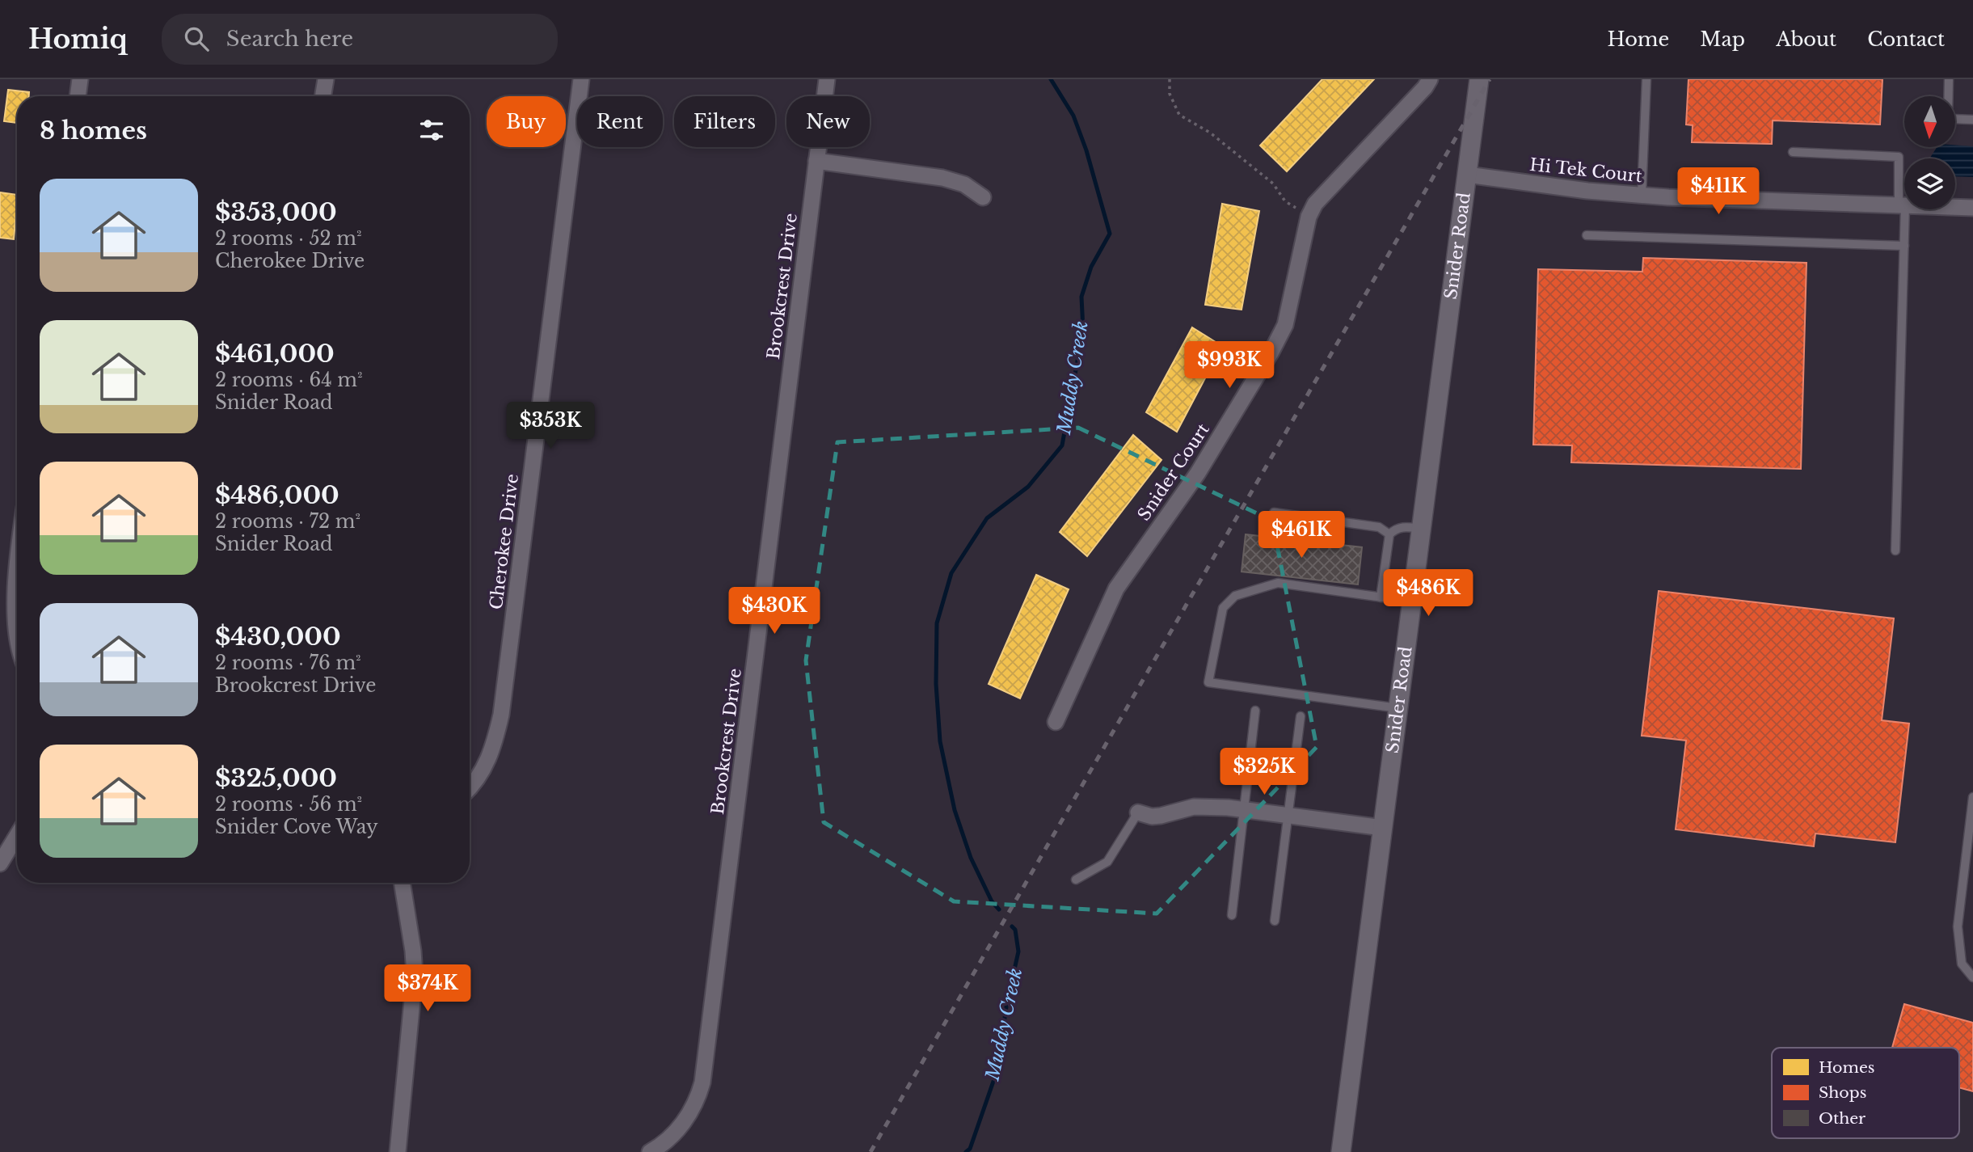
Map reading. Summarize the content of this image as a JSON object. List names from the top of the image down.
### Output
{
  "streets": {
    "street": [
      "Hi Tek Court",
      "Snider Road",
      "Brookcrest Drive",
      "Snider Court",
      "Cherokee Drive"
    ]
  },
  "crossings": [
    ["Hi Tek Court", "Snider Road"]
  ],
  "water": ["Muddy Creek"],
  "legend": ["Homes", "Shops", "Other"],
  "north": "bottom",
  "page": {
    "header": "Homiq",
    "search": "Search here",
    "nav": [
      "Home",
      "Map",
      "About",
      "Contact"
    ],
    "chip": [
      "Buy",
      "Rent",
      "Filters",
      "New"
    ],
    "heading": "8 homes",
    "list": [
      {
        "name": "$353,000",
        "note": "2 rooms · 52 m² · Cherokee Drive"
      },
      {
        "name": "$461,000",
        "note": "2 rooms · 64 m² · Snider Road"
      },
      {
        "name": "$486,000",
        "note": "2 rooms · 72 m² · Snider Road"
      },
      {
        "name": "$430,000",
        "note": "2 rooms · 76 m² · Brookcrest Drive"
      },
      {
        "name": "$325,000",
        "note": "2 rooms · 56 m² · Snider Cove Way"
      }
    ],
    "price": [
      "$411K",
      "$993K",
      "$353K",
      "$461K",
      "$486K",
      "$430K",
      "$325K",
      "$374K"
    ]
  }
}
